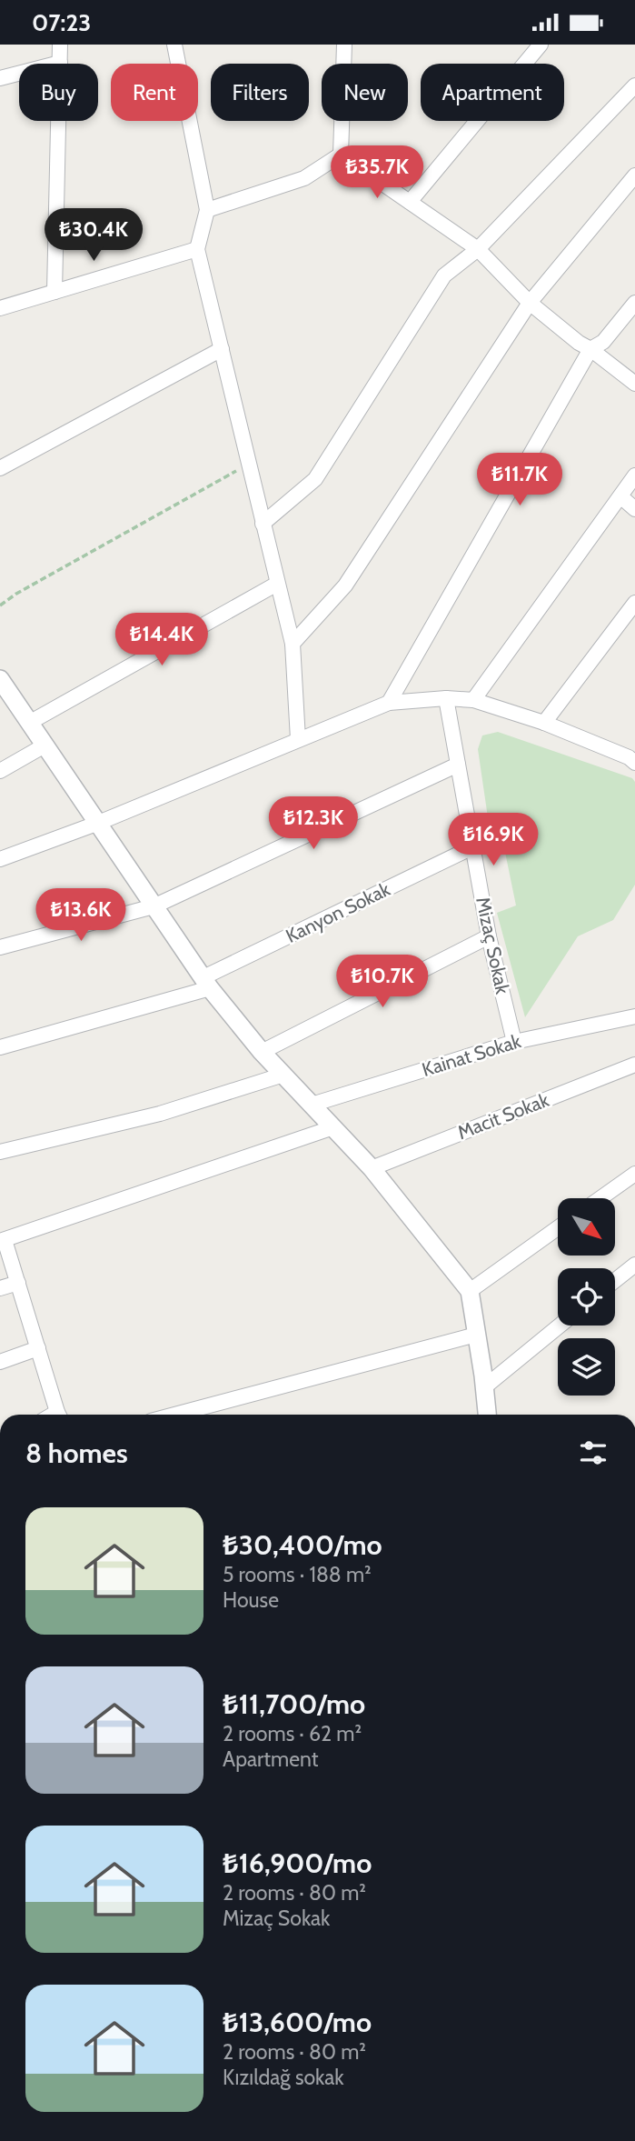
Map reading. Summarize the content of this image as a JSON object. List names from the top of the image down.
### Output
{
  "streets": {
    "street": [
      "Kanyon Sokak",
      "Mizaç Sokak",
      "Kainat Sokak",
      "Macit Sokak"
    ]
  },
  "crossings": [
    ["Kanyon Sokak", "Mizaç Sokak"],
    ["Mizaç Sokak", "Kainat Sokak"]
  ],
  "north": "bottom right",
  "page": {
    "status": "07:23",
    "chip": [
      "Buy",
      "Rent",
      "Filters",
      "New",
      "Apartment"
    ],
    "price": [
      "₺35.7K",
      "₺30.4K",
      "₺11.7K",
      "₺14.4K",
      "₺12.3K",
      "₺16.9K",
      "₺13.6K",
      "₺10.7K"
    ],
    "heading": "8 homes",
    "list": [
      {
        "name": "₺30,400/mo",
        "note": "5 rooms · 188 m² · House"
      },
      {
        "name": "₺11,700/mo",
        "note": "2 rooms · 62 m² · Apartment"
      },
      {
        "name": "₺16,900/mo",
        "note": "2 rooms · 80 m² · Mizaç Sokak"
      },
      {
        "name": "₺13,600/mo",
        "note": "2 rooms · 80 m² · Kızıldağ sokak"
      }
    ]
  }
}
